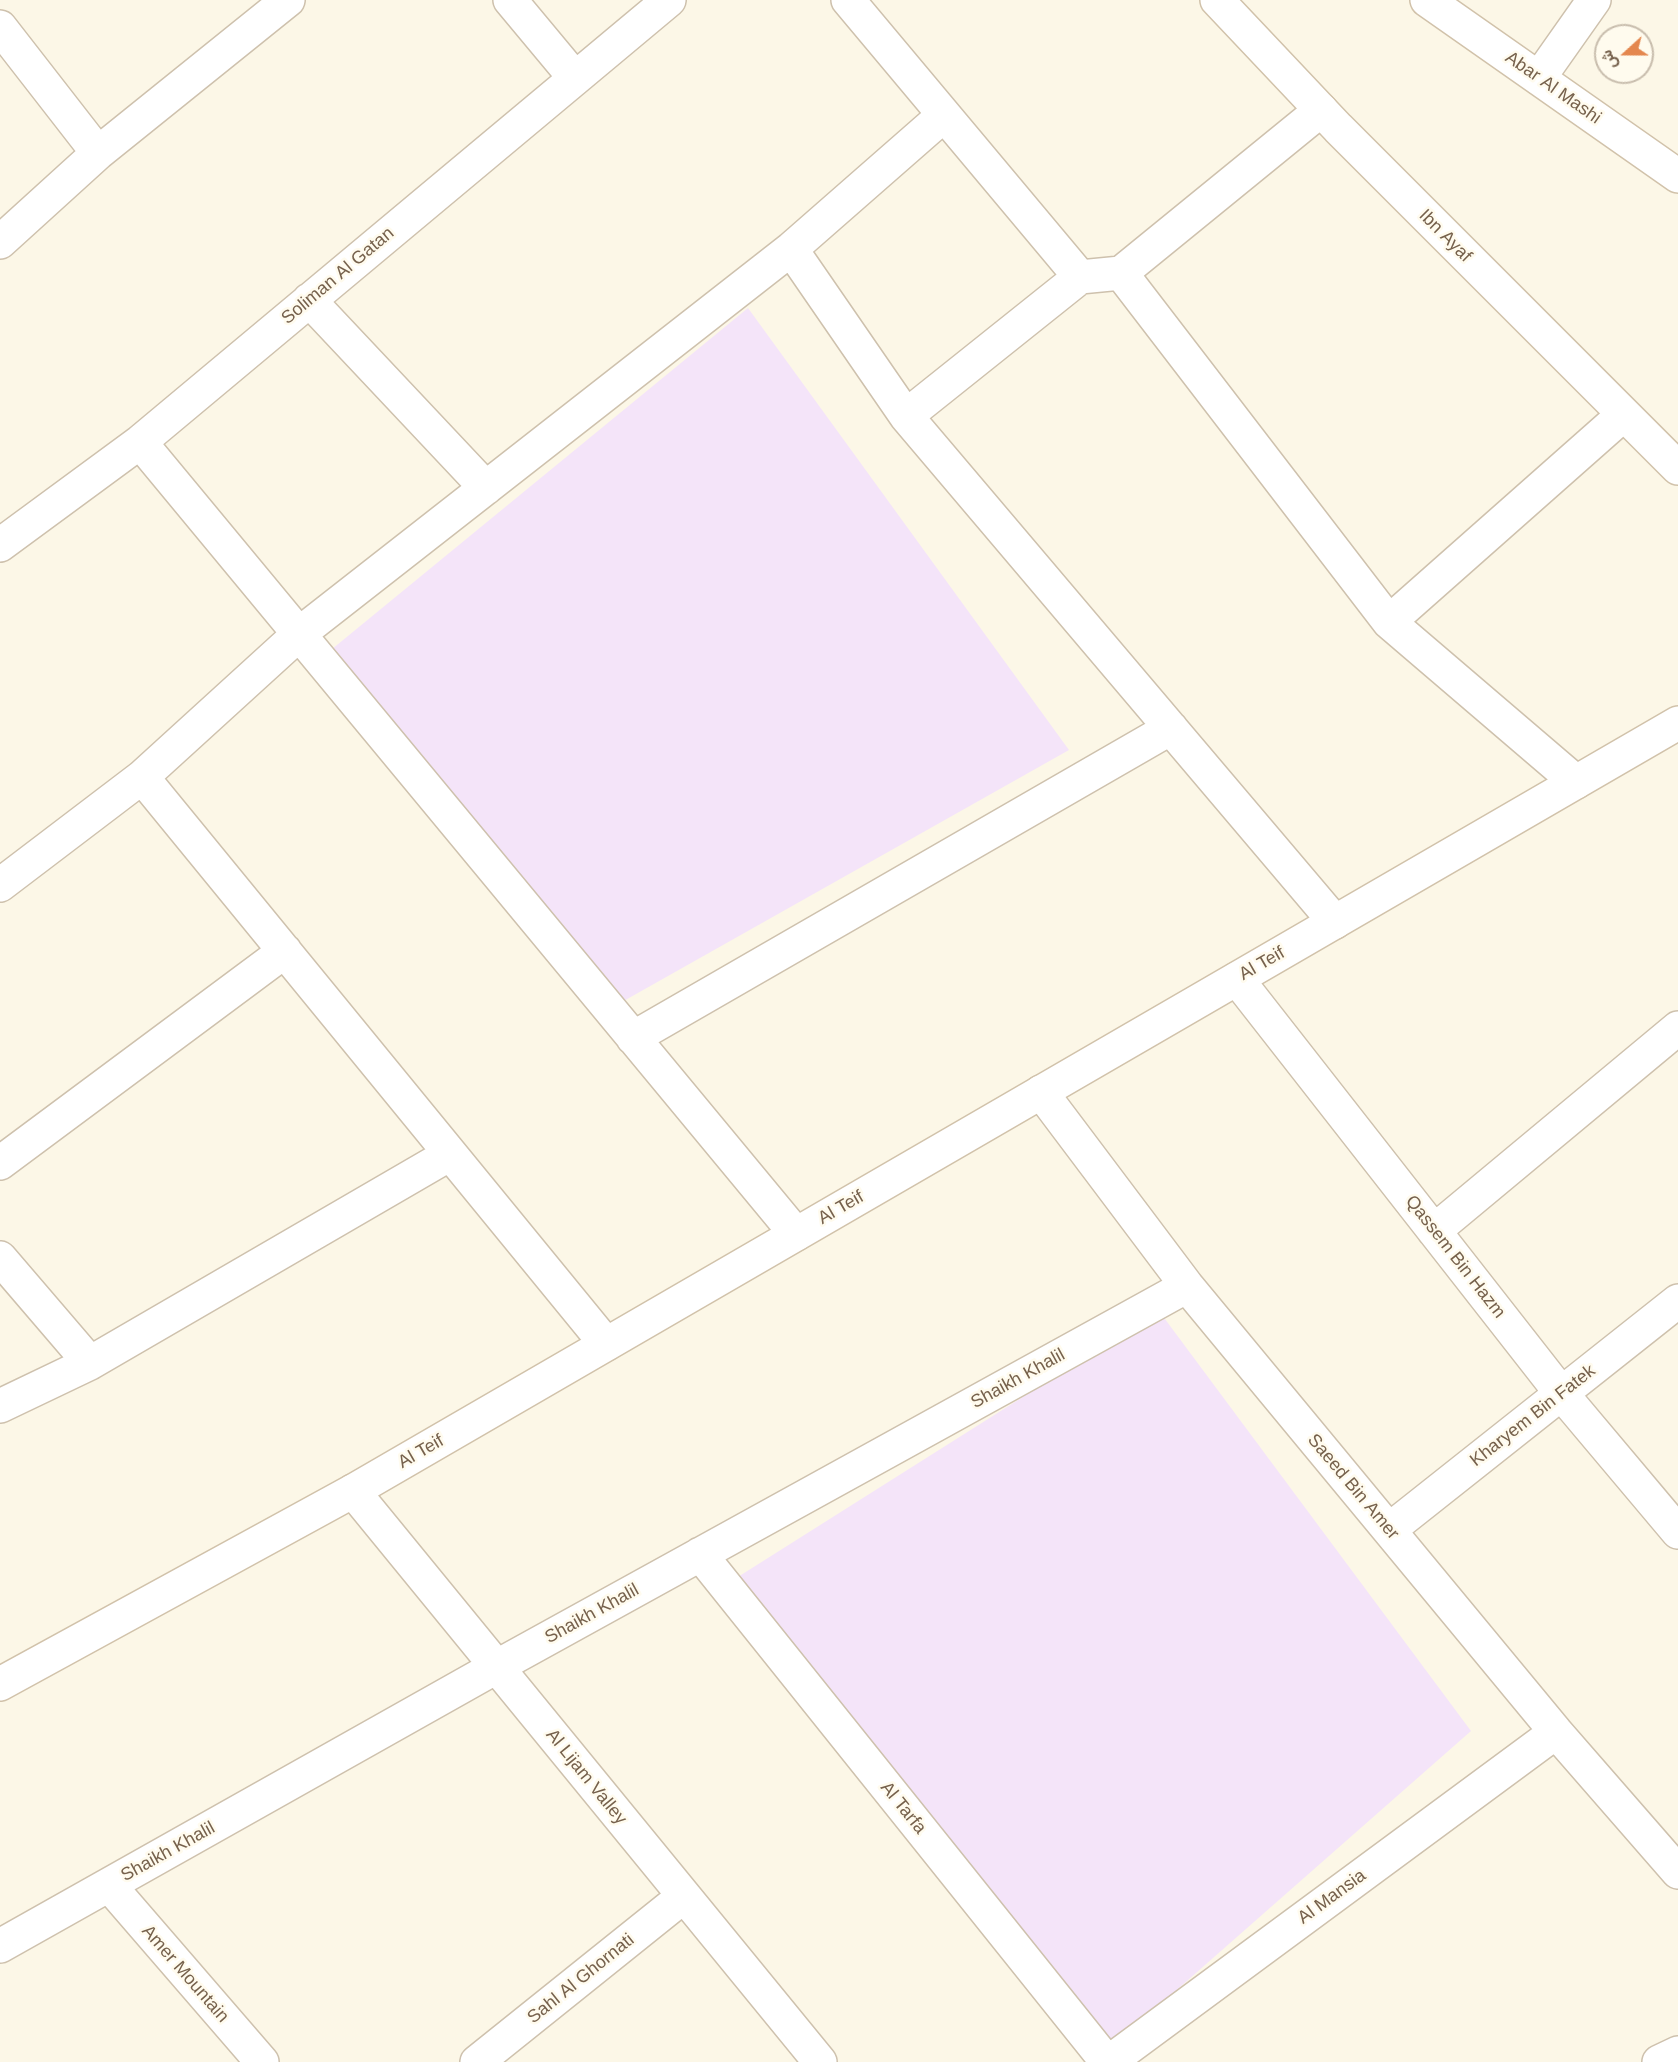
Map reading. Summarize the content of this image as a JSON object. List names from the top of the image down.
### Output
{
  "streets": {
    "street": [
      "Abar Al Mashi",
      "Ibn Ayaf",
      "Soliman Al Gatan",
      "Al Teif",
      "Qassem Bin Hazm",
      "Shaikh Khalil",
      "Kharyem Bin Fatek",
      "Saeed Bin Amer",
      "Al Lijam Valley",
      "Al Tarfa",
      "Al Mansia",
      "Amer Mountain",
      "Sahl Al Ghornati"
    ]
  },
  "crossings": [
    ["Al Teif", "Qassem Bin Hazm"],
    ["Al Teif", "Saeed Bin Amer"],
    ["Al Teif", "Al Lijam Valley"],
    ["Qassem Bin Hazm", "Kharyem Bin Fatek"],
    ["Shaikh Khalil", "Saeed Bin Amer"],
    ["Shaikh Khalil", "Al Lijam Valley"],
    ["Shaikh Khalil", "Al Tarfa"],
    ["Shaikh Khalil", "Amer Mountain"],
    ["Kharyem Bin Fatek", "Saeed Bin Amer"],
    ["Saeed Bin Amer", "Al Mansia"],
    ["Al Lijam Valley", "Sahl Al Ghornati"],
    ["Al Tarfa", "Al Mansia"]
  ],
  "north": "left"
}
